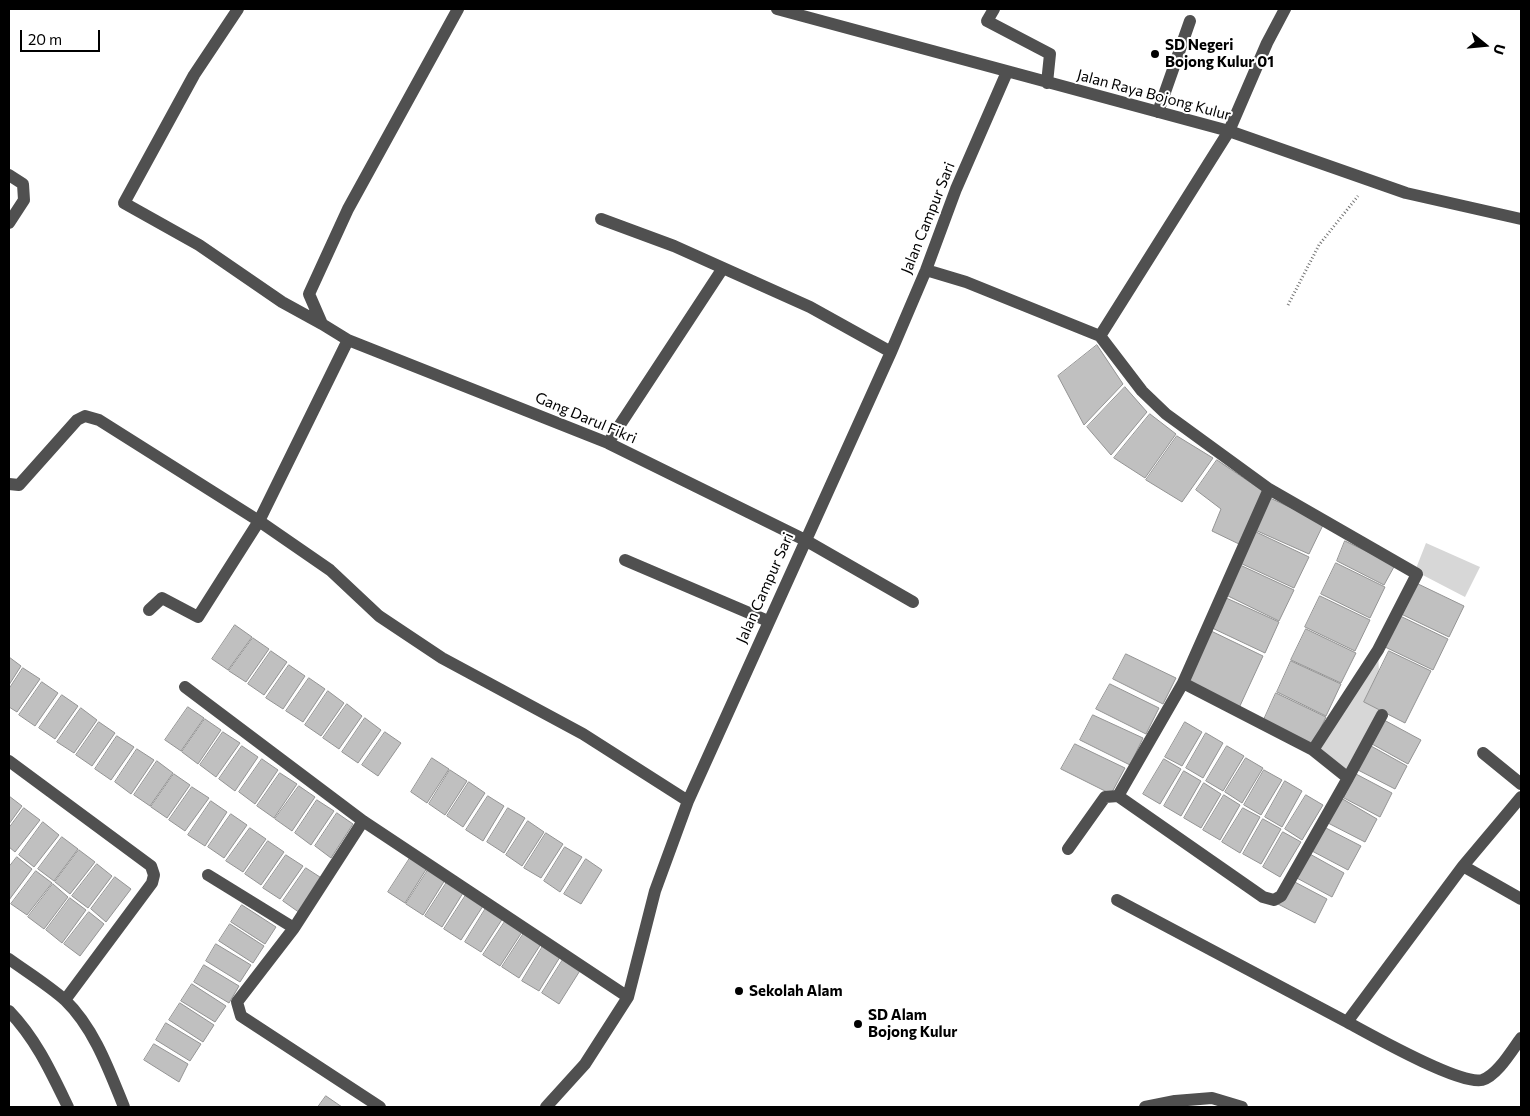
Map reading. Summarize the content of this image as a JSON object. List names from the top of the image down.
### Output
{
  "streets": {
    "street": ["Jalan Raya Bojong Kulur", "Jalan Campur Sari", "Gang Darul Fikri"]
  },
  "crossings": [
    ["Jalan Raya Bojong Kulur", "Jalan Campur Sari"],
    ["Jalan Campur Sari", "Gang Darul Fikri"]
  ],
  "places": ["SD Negeri Bojong Kulur 01", "Sekolah Alam", "SD Alam Bojong Kulur"],
  "scale_bar": "20 m",
  "north": "right"
}
